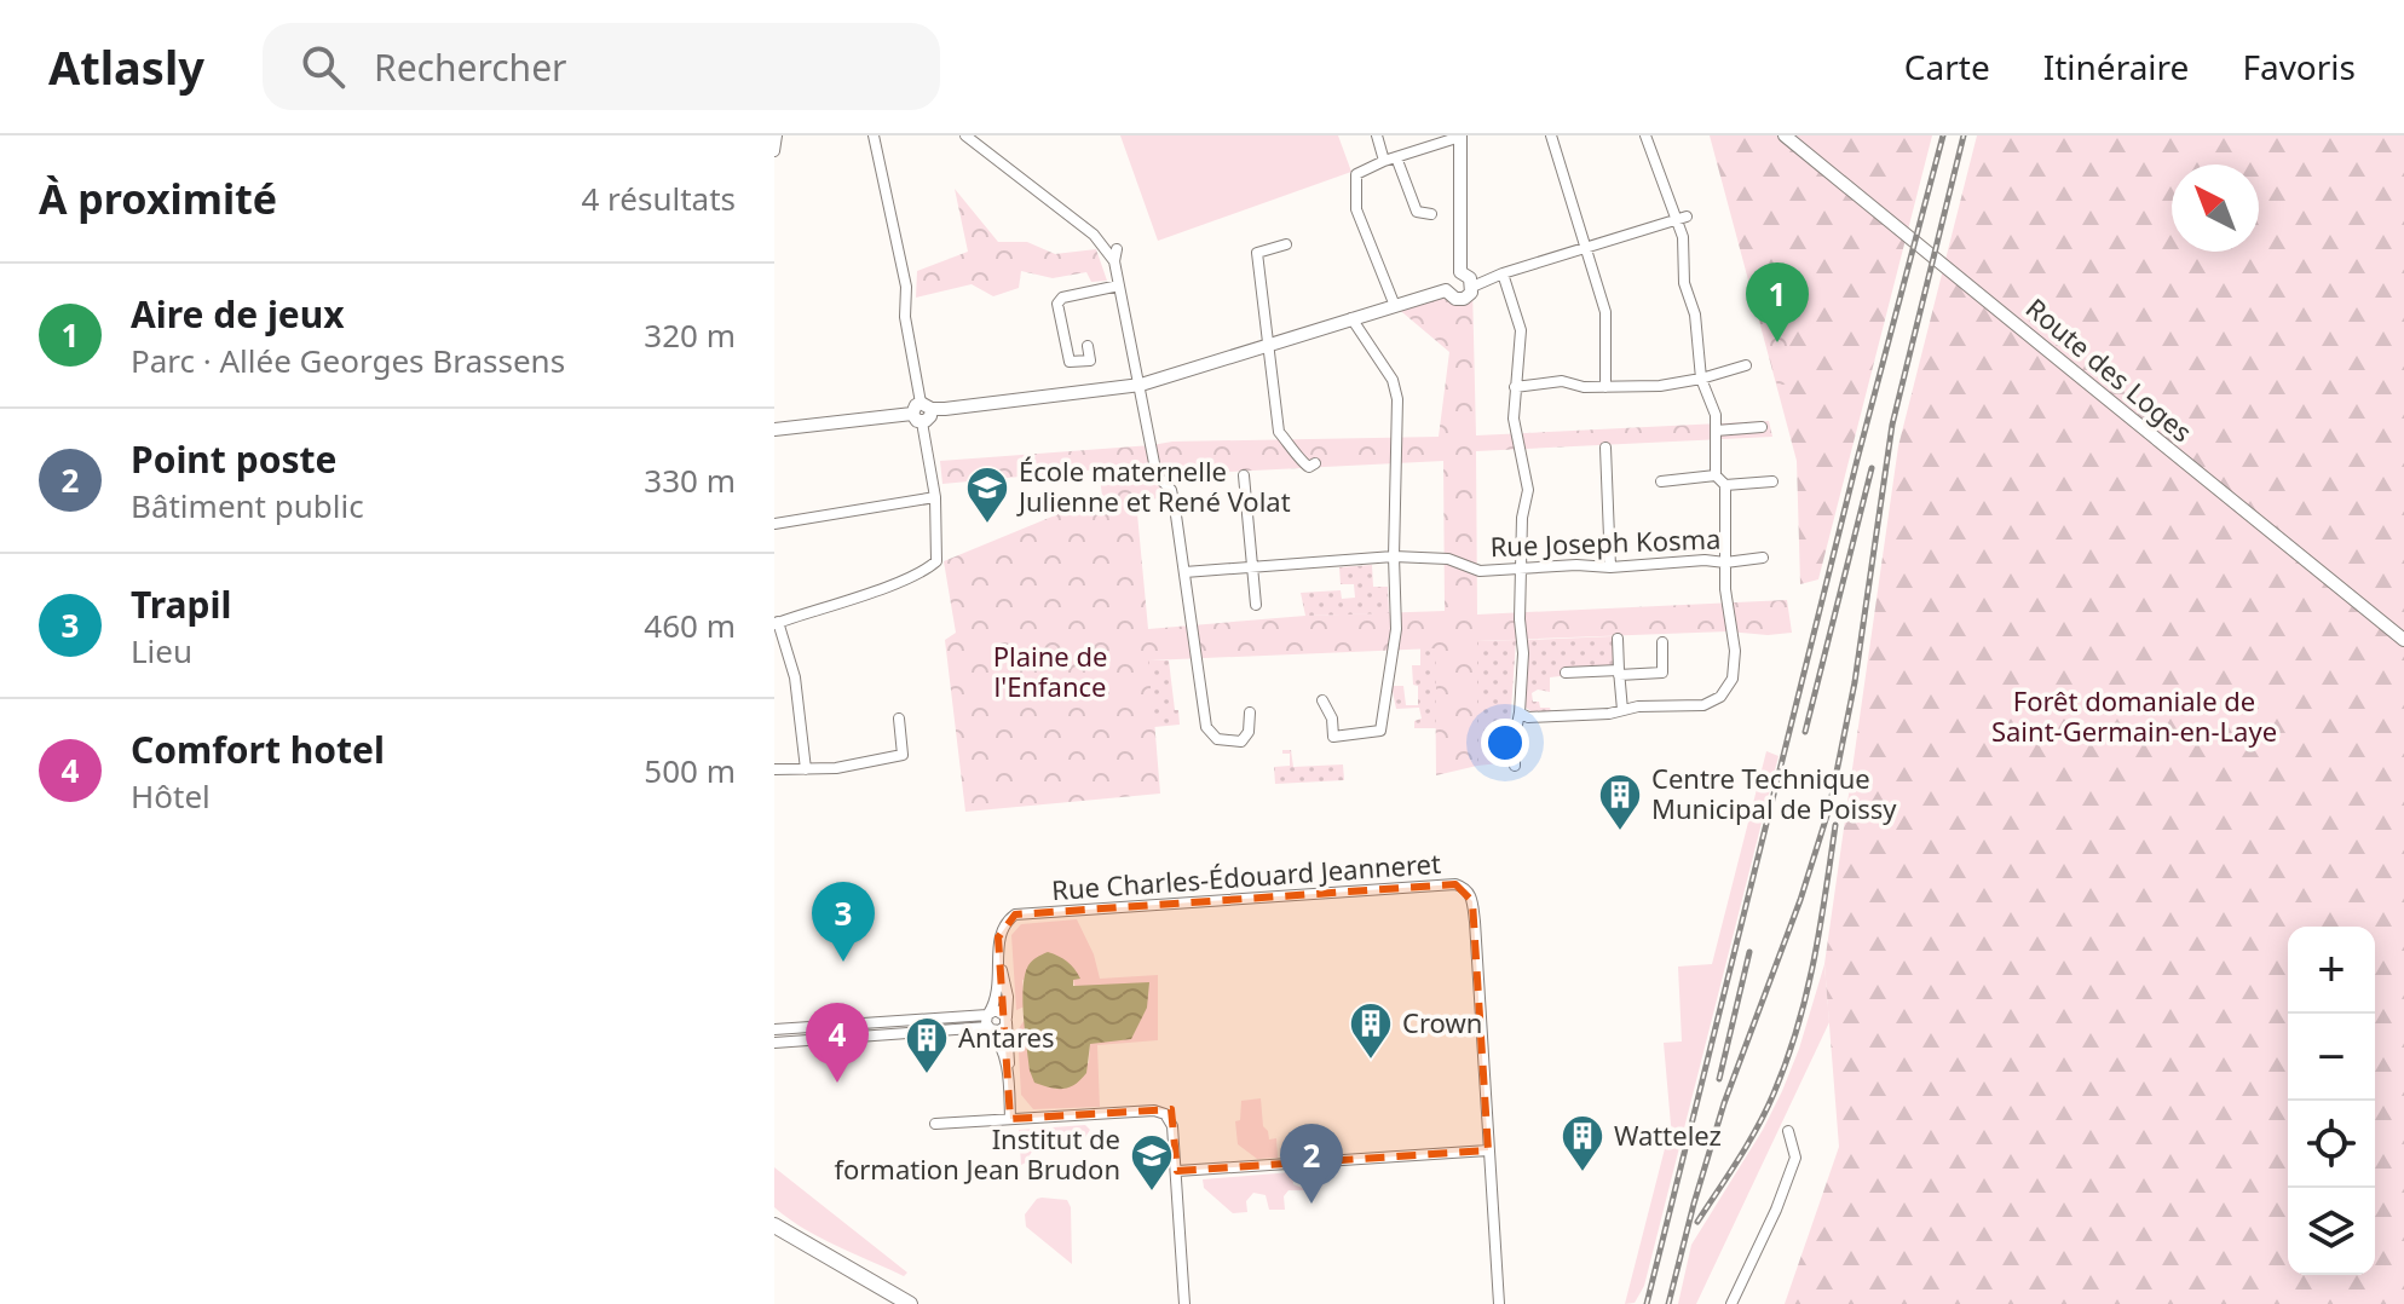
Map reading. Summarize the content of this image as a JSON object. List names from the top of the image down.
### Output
{
  "streets": {
    "street": ["Route des Loges", "Rue Joseph Kosma", "Rue Charles-Édouard Jeanneret"]
  },
  "parks": ["Plaine de l'Enfance", "Forêt domaniale de Saint-Germain-en-Laye"],
  "places": {
    "school or university": ["École maternelle Julienne et René Volat", "Institut de formation Jean Brudon"],
    "building": [
      "Centre Technique Municipal de Poissy",
      "Crown",
      "Antares",
      "Wattelez"
    ]
  },
  "north": "top left",
  "page": {
    "header": "Atlasly",
    "search": "Rechercher",
    "nav": ["Carte", "Itinéraire", "Favoris"],
    "heading": ["À proximité", "4 résultats"],
    "list": [
      {
        "mark": "1",
        "name": "Aire de jeux",
        "note": "Parc · Allée Georges Brassens",
        "value": "320 m"
      },
      {
        "mark": "2",
        "name": "Point poste",
        "note": "Bâtiment public",
        "value": "330 m"
      },
      {
        "mark": "3",
        "name": "Trapil",
        "note": "Lieu",
        "value": "460 m"
      },
      {
        "mark": "4",
        "name": "Comfort hotel",
        "note": "Hôtel",
        "value": "500 m"
      }
    ],
    "pins": [
      "1",
      "3",
      "4",
      "2"
    ],
    "map_buttons": ["+", "−"]
  }
}
